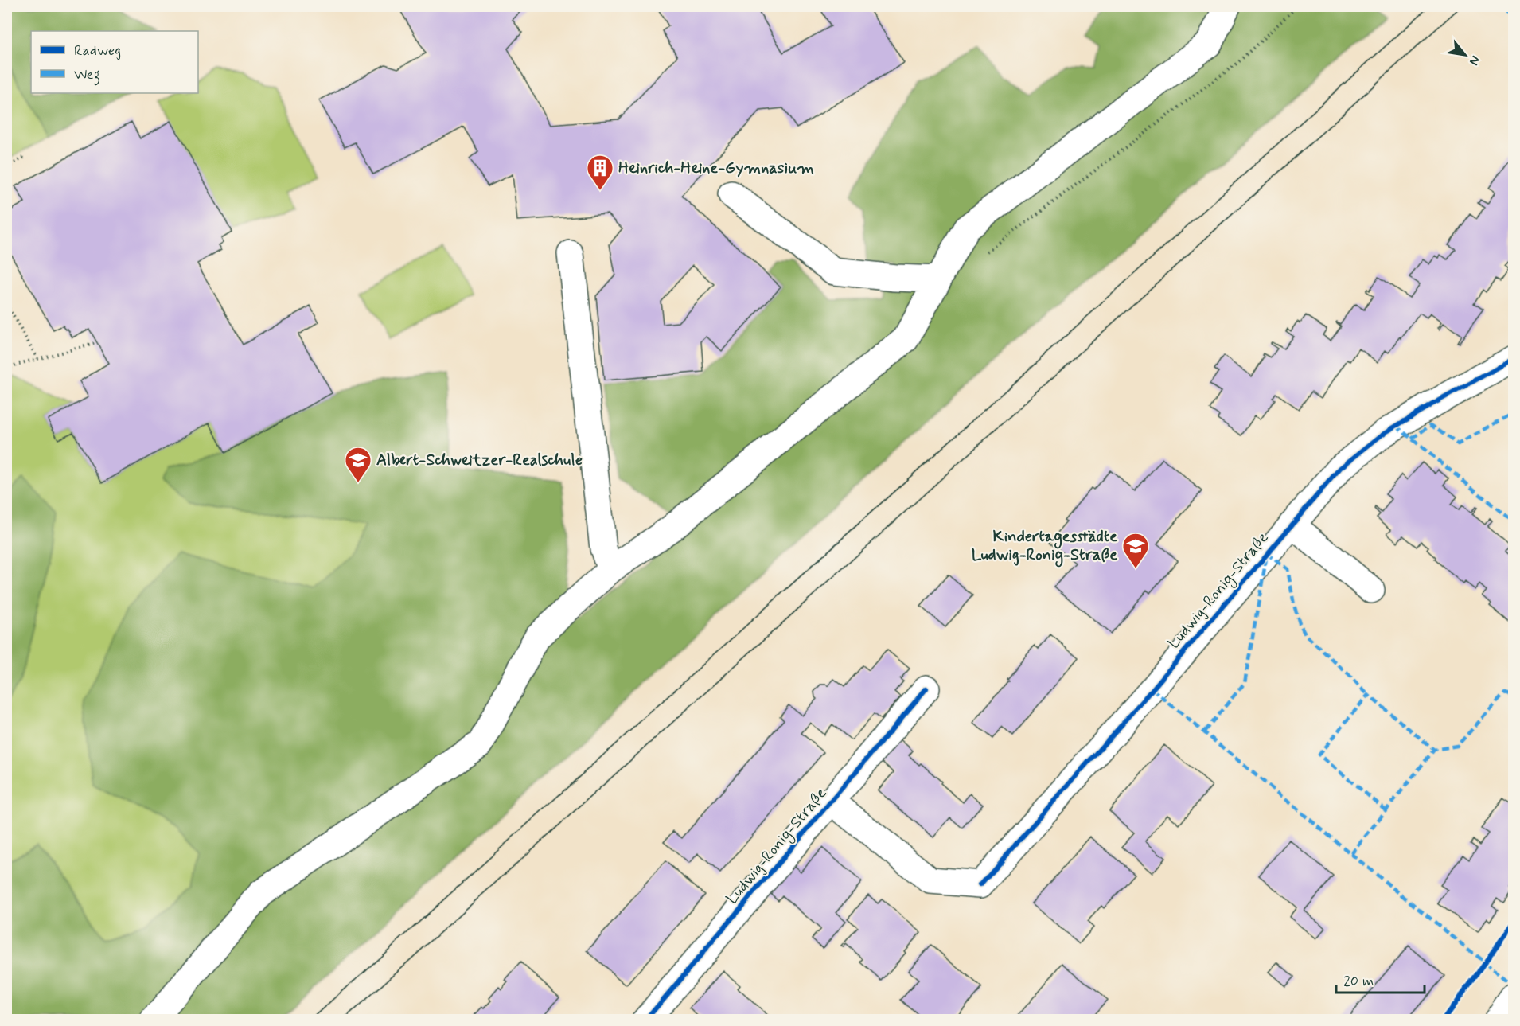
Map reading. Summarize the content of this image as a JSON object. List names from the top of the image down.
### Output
{
  "streets": {
    "street": ["Ludwig-Ronig-Straße"]
  },
  "places": {
    "building": ["Heinrich-Heine-Gymnasium"],
    "school or university": ["Albert-Schweitzer-Realschule", "Kindertagesstädte Ludwig-Ronig-Straße"]
  },
  "legend": ["Radweg", "Weg"],
  "scale_bar": "20 m",
  "north": "bottom right"
}
